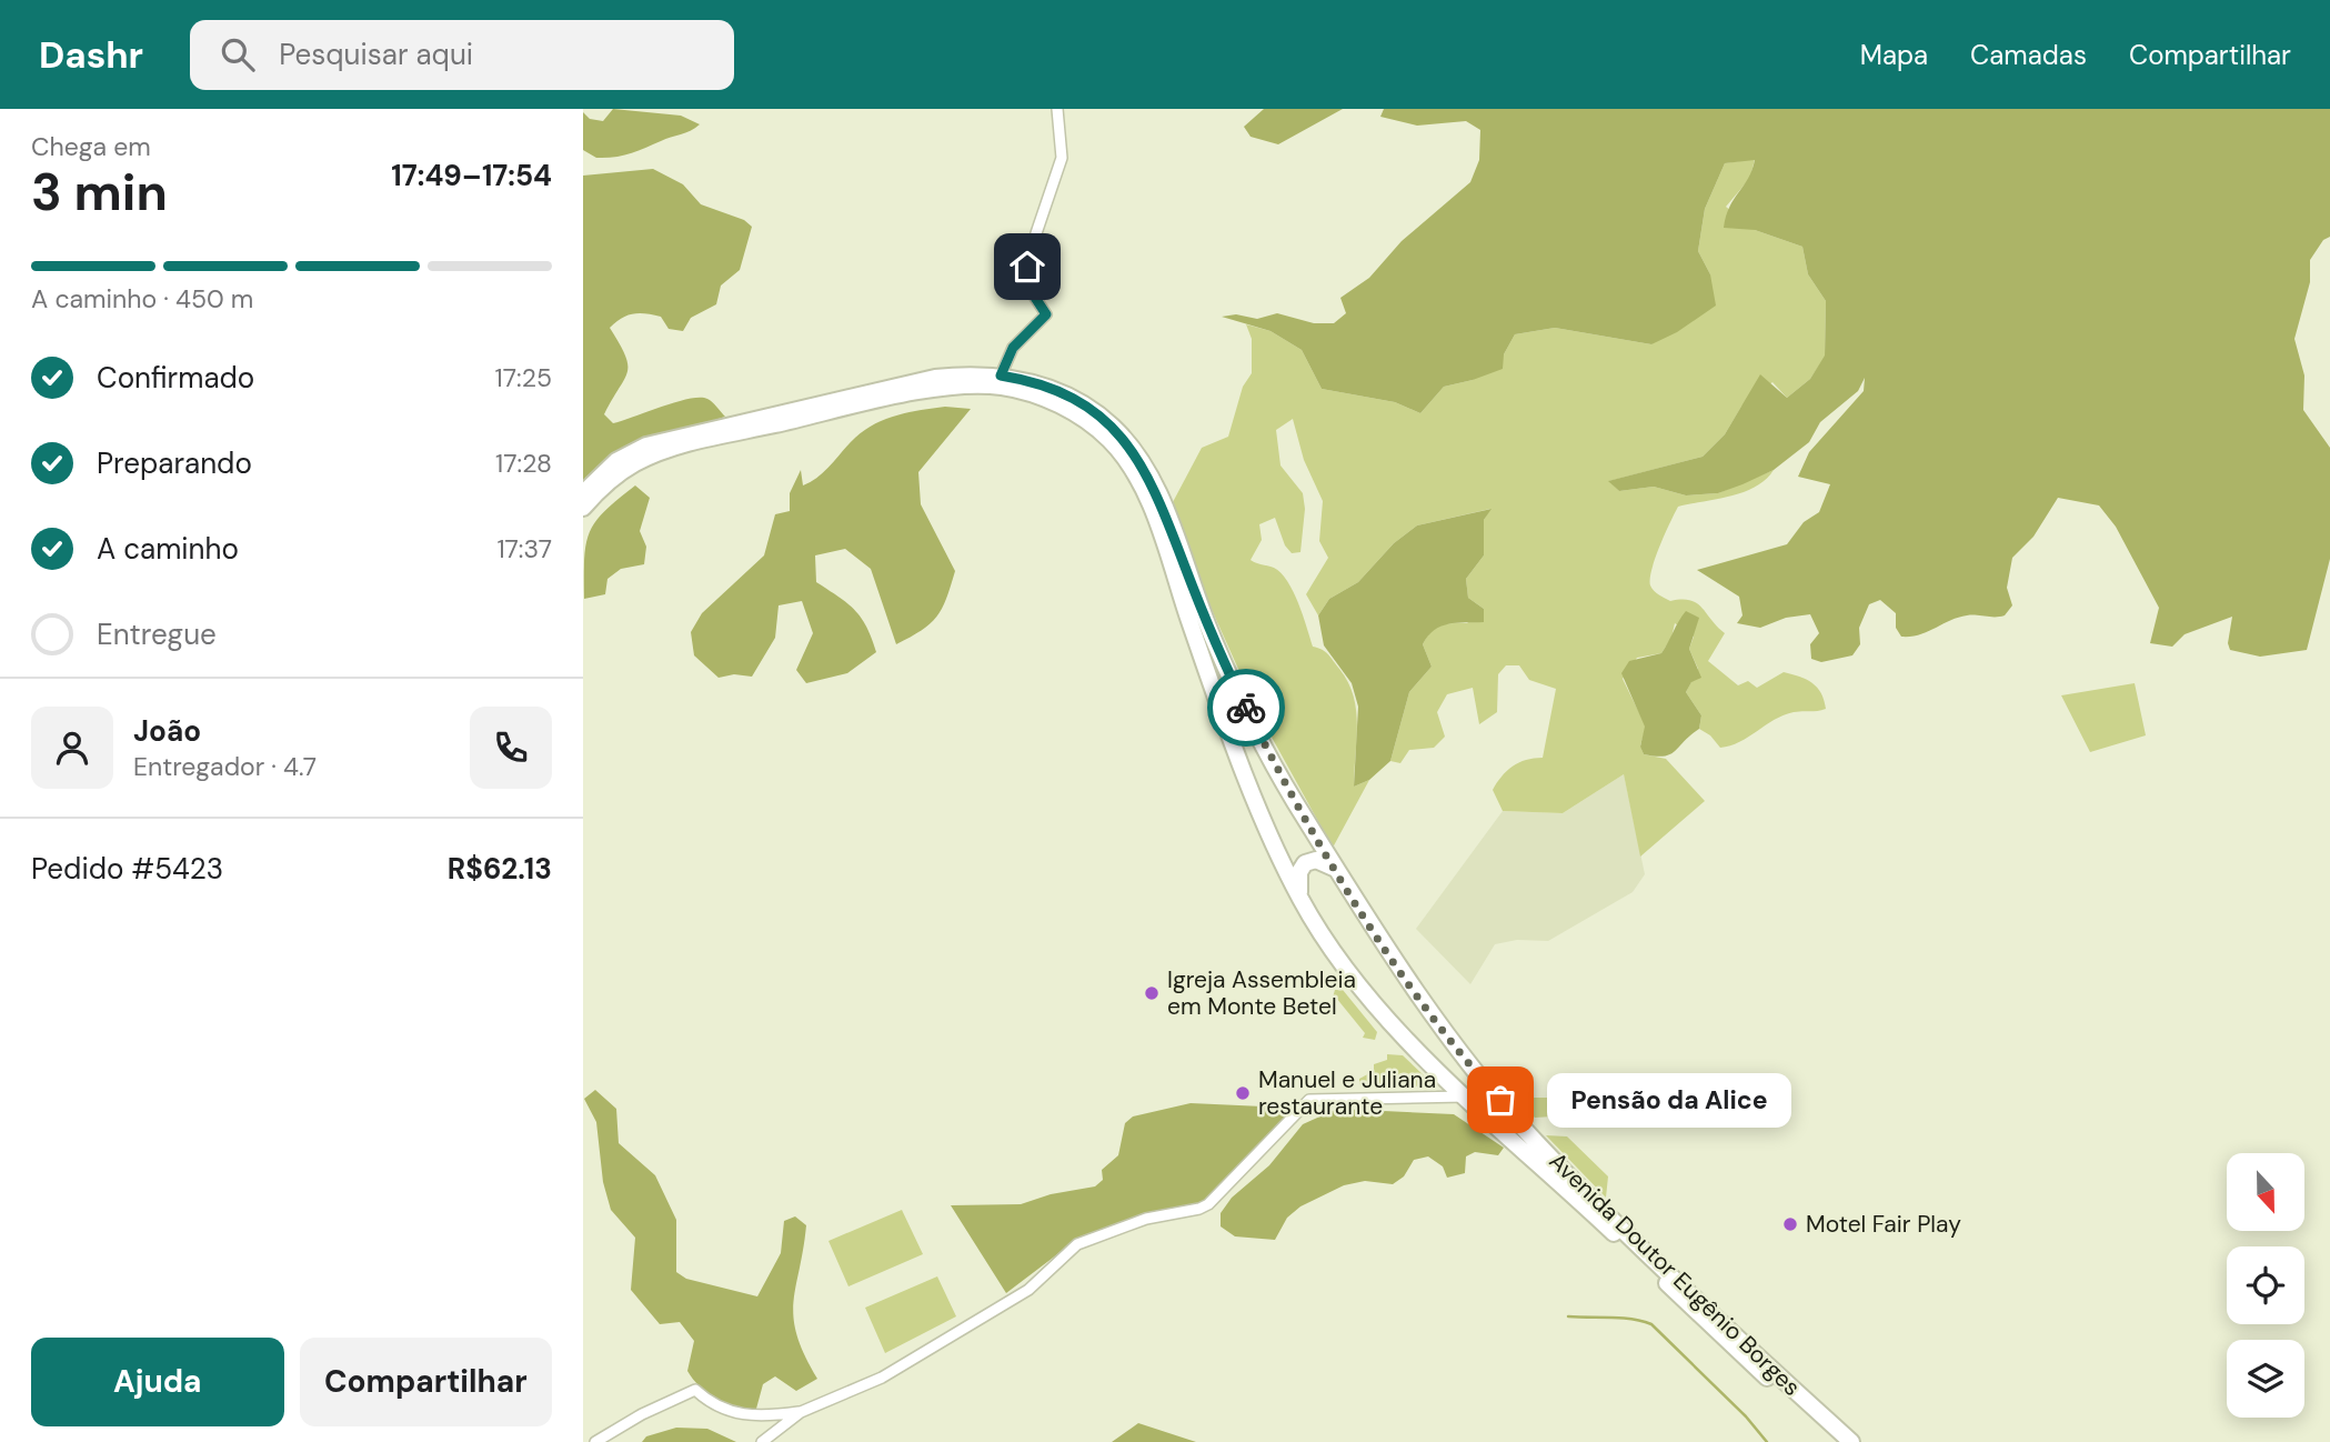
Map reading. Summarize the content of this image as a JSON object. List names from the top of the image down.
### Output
{
  "streets": {
    "highway": ["Avenida Doutor Eugênio Borges"]
  },
  "places": [
    "Igreja Assembleia em Monte Betel",
    "Manuel e Juliana restaurante",
    "Pensão da Alice",
    "Motel Fair Play"
  ],
  "north": "bottom",
  "page": {
    "header": "Dashr",
    "search": "Pesquisar aqui",
    "nav": ["Mapa", "Camadas", "Compartilhar"],
    "heading": ["3 min", "Chega em", "17:49–17:54"],
    "panel": [
      "João",
      "Entregador · 4.7",
      "Pedido #5423",
      "R$62.13"
    ],
    "bar": "A caminho · 450 m",
    "list": [
      ["Confirmado", "17:25"],
      ["Preparando", "17:28"],
      ["A caminho", "17:37"],
      "Entregue"
    ],
    "bubble": "Pensão da Alice",
    "buttons": ["Ajuda", "Compartilhar"]
  }
}
